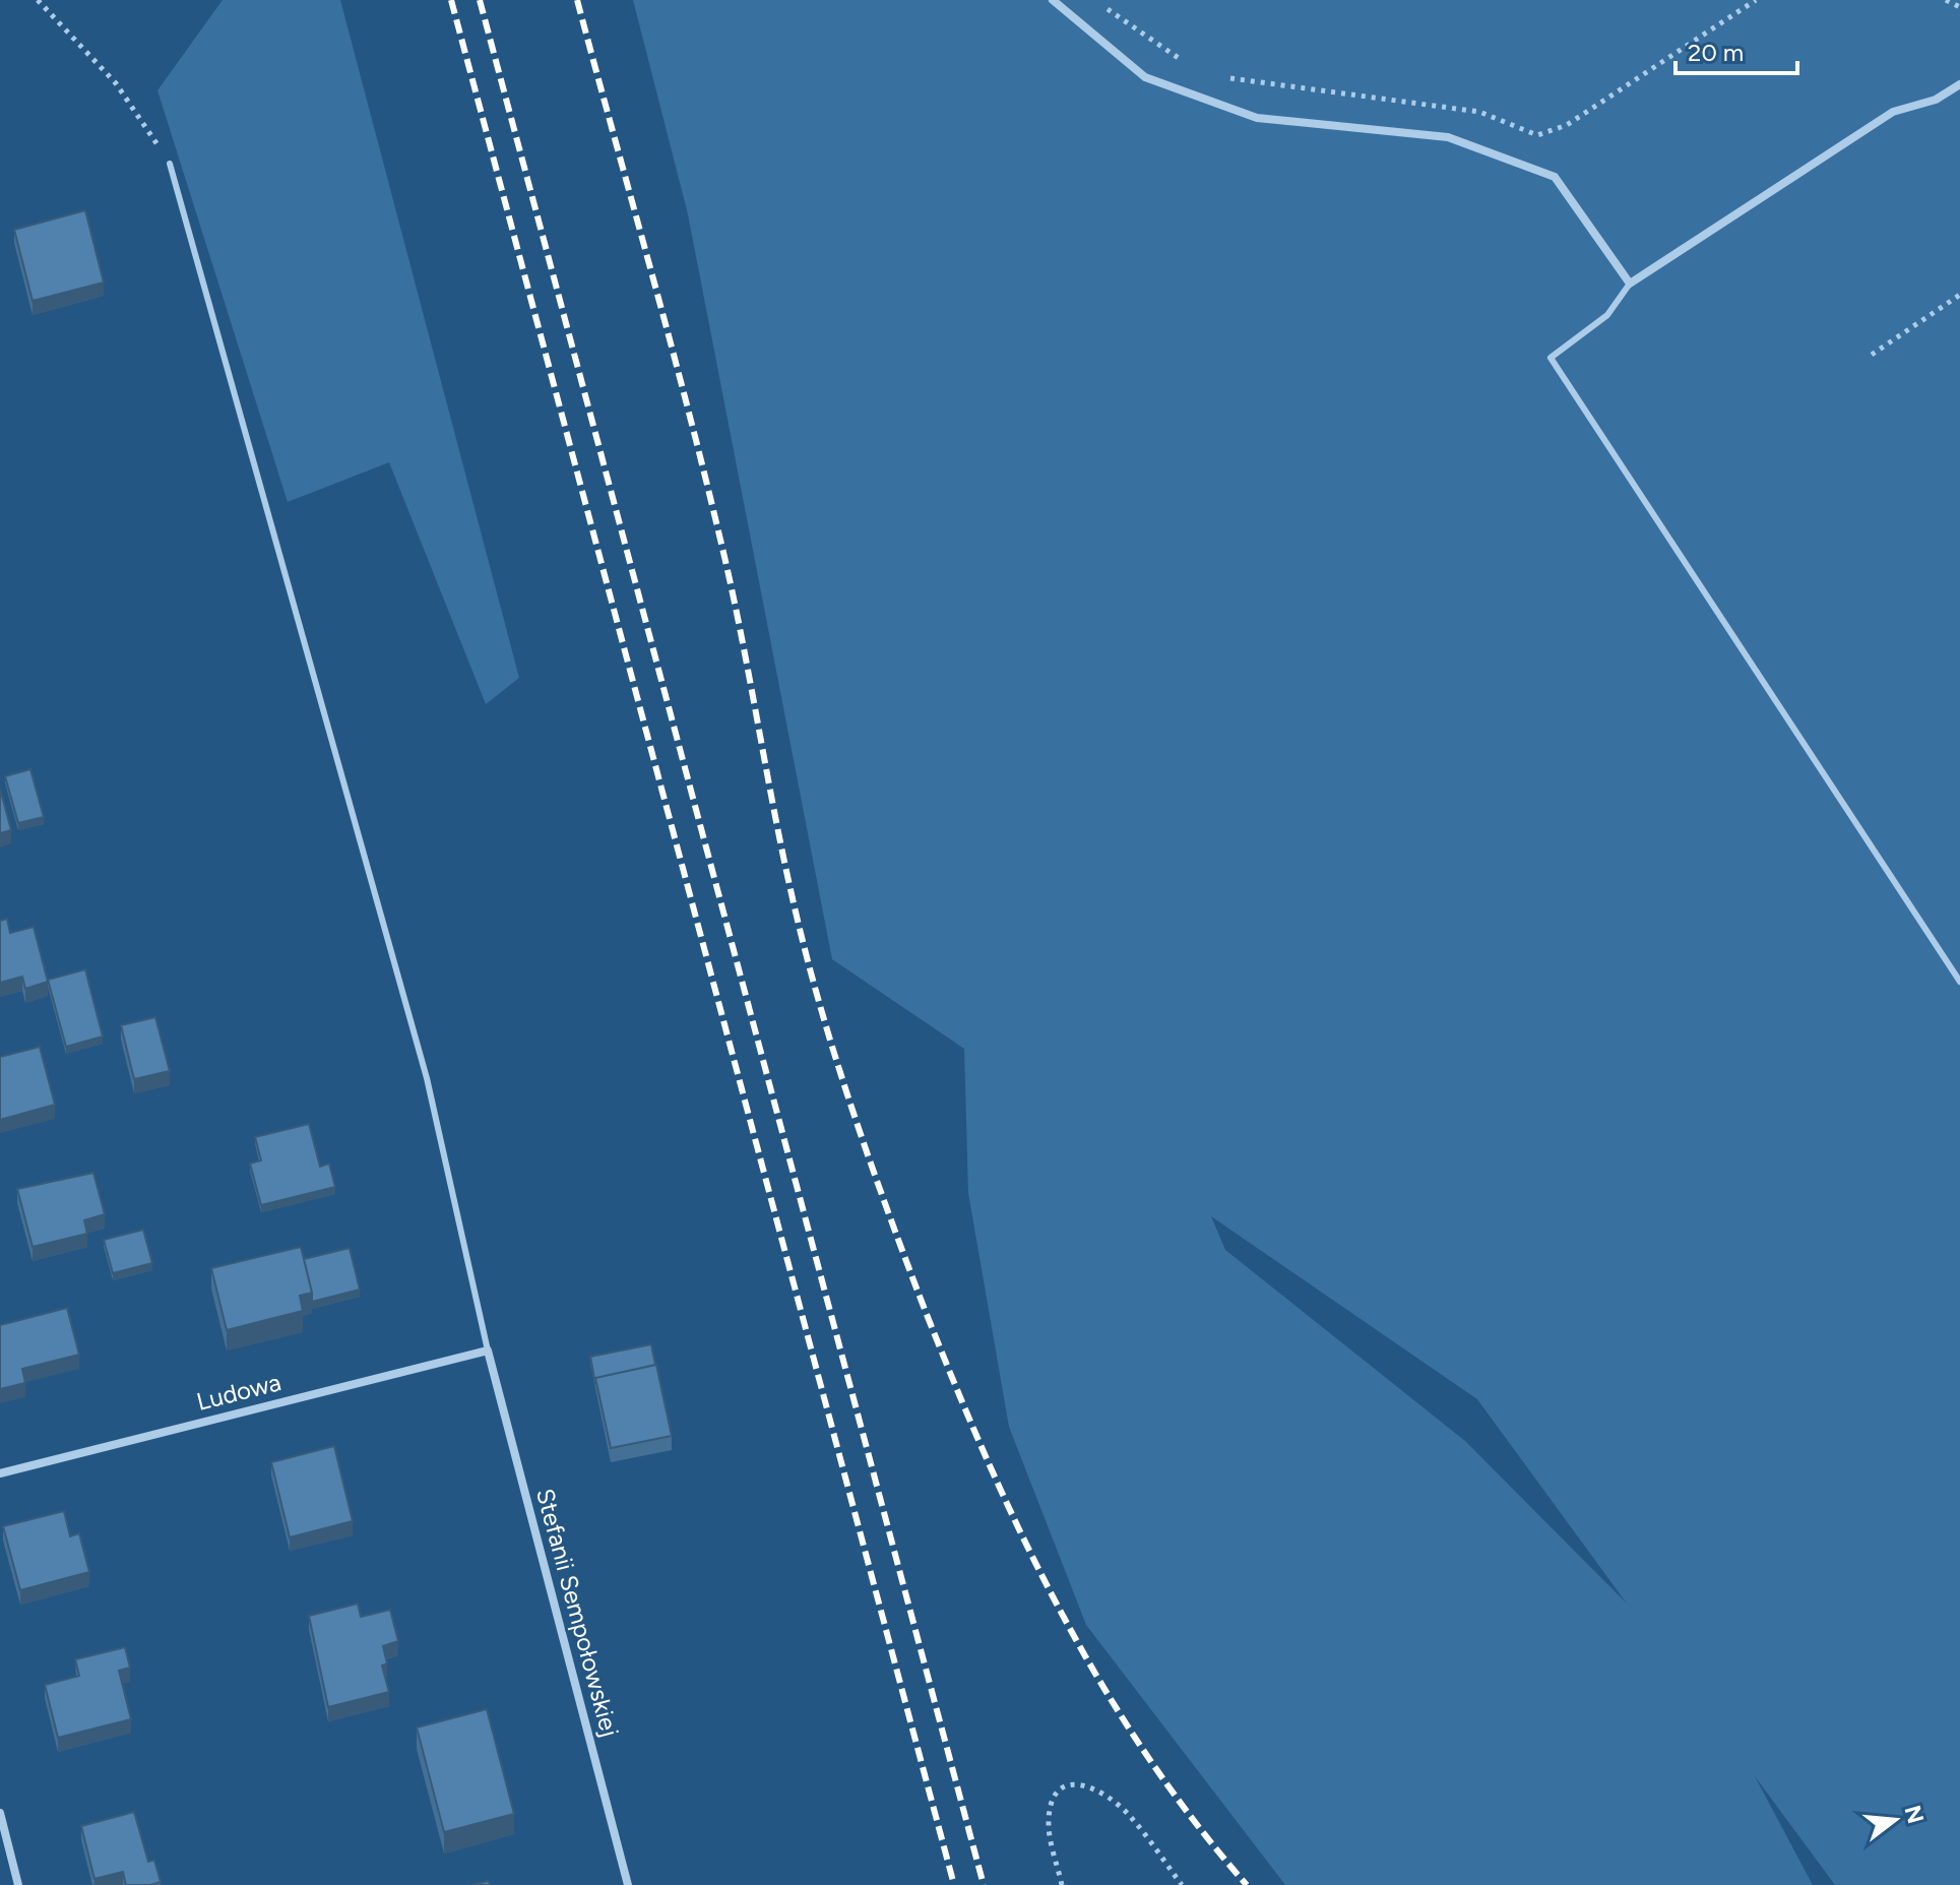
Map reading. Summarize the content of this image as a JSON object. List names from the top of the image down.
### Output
{
  "streets": {
    "street": ["Ludowa", "Stefanii Sempołowskiej"]
  },
  "crossings": [
    ["Ludowa", "Stefanii Sempołowskiej"]
  ],
  "scale_bar": "20 m",
  "north": "right"
}
